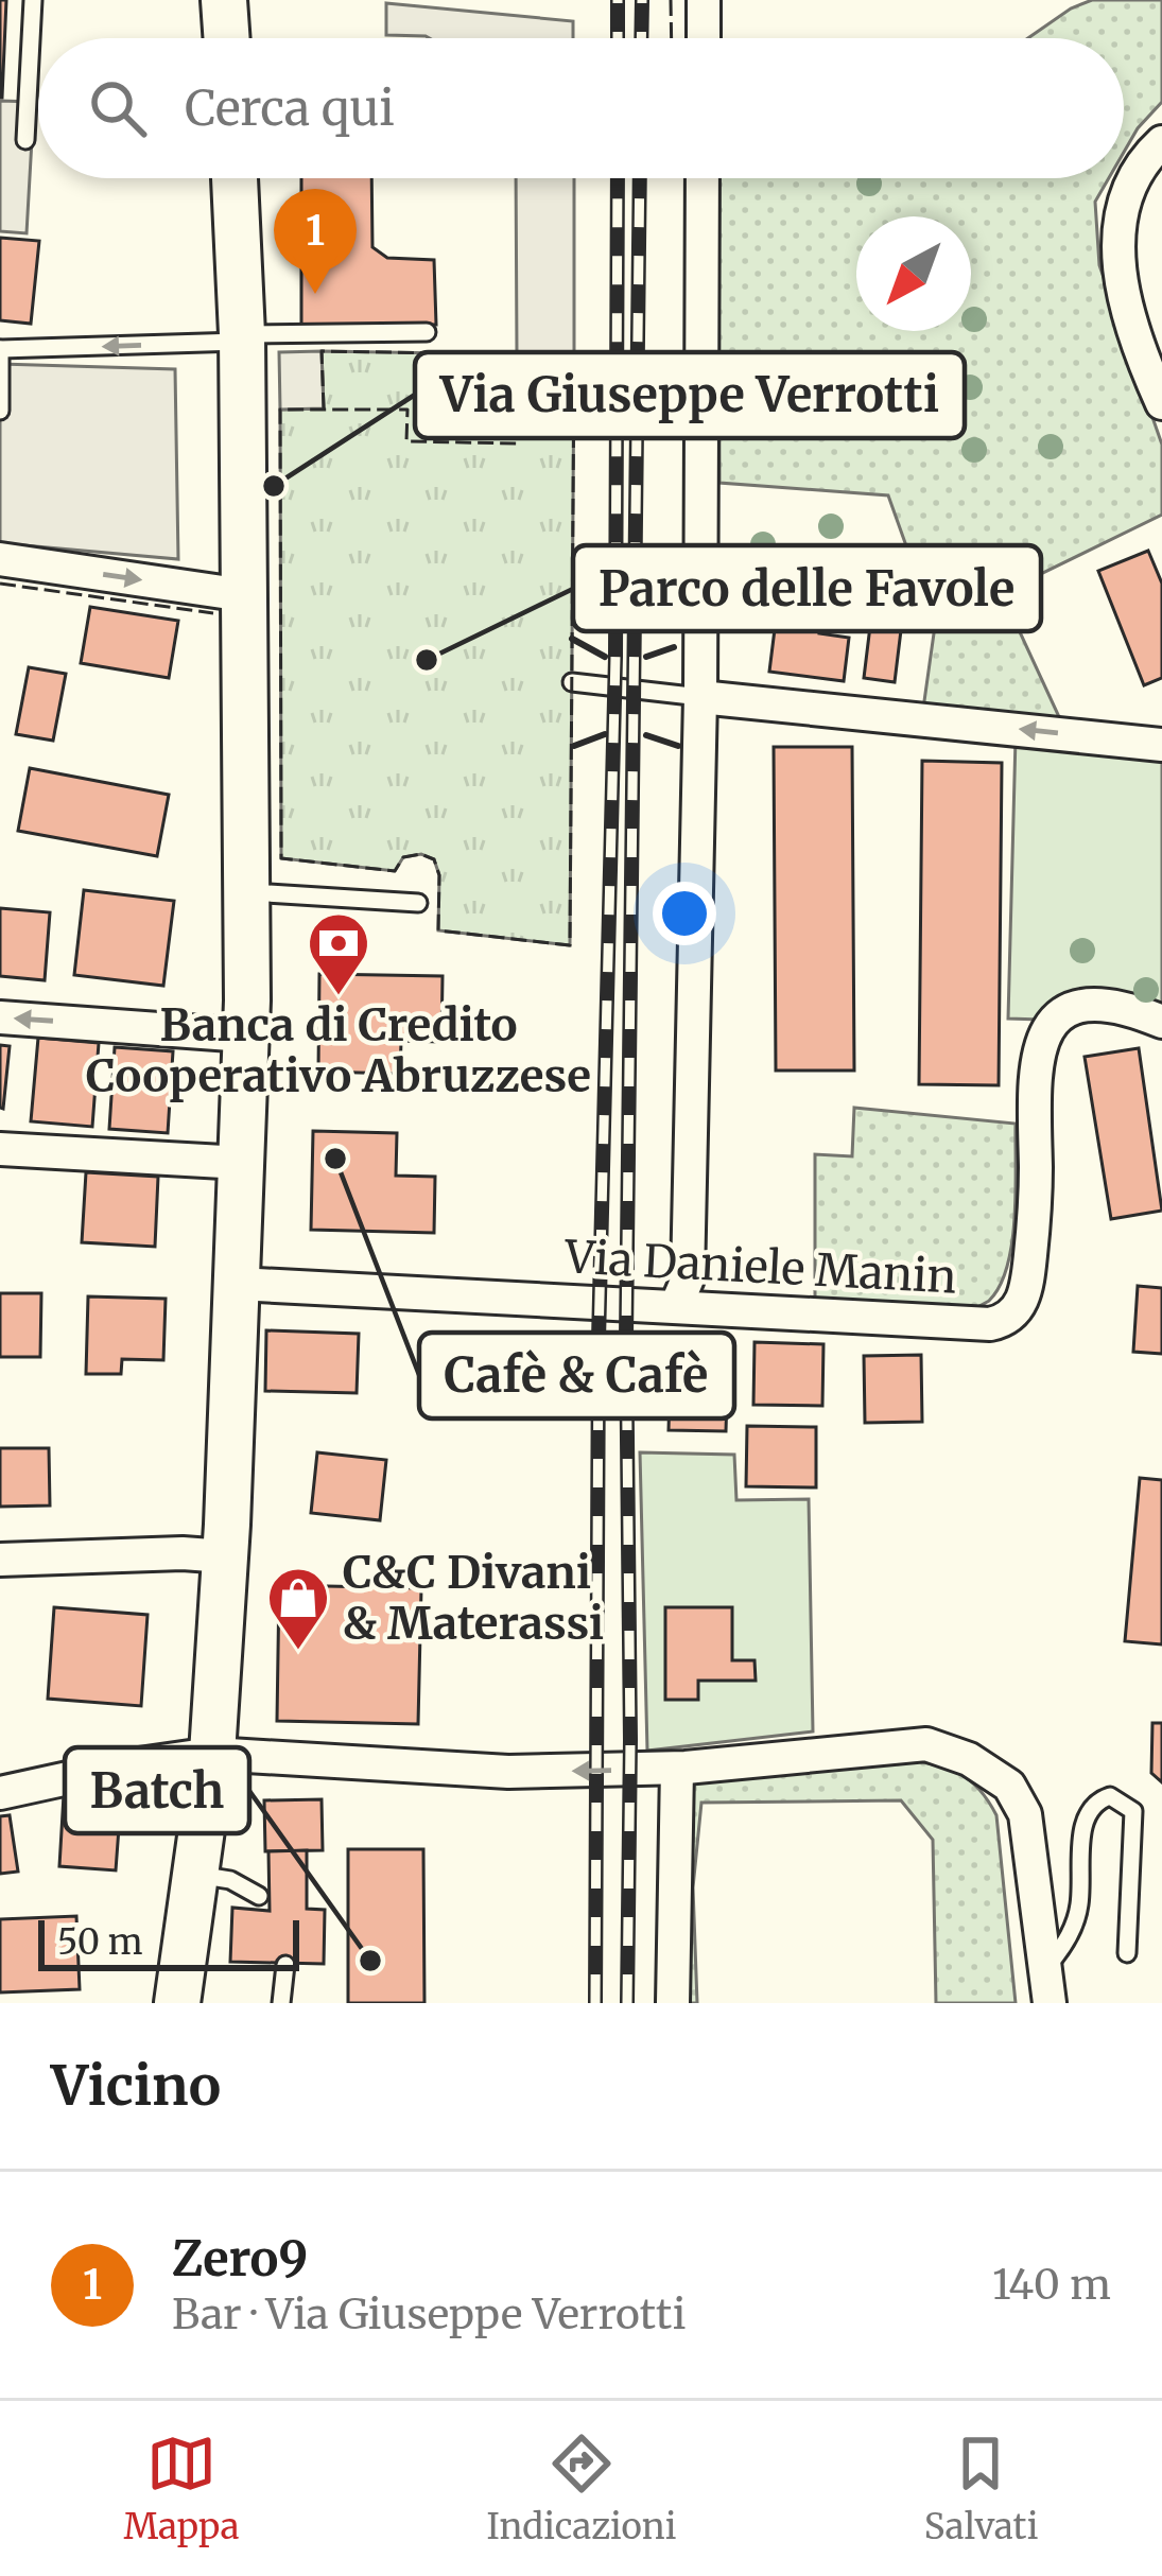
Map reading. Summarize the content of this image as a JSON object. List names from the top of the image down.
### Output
{
  "streets": {
    "street": ["Via Daniele Manin"]
  },
  "places": {
    "other": [
      "Via Giuseppe Verrotti",
      "Parco delle Favole",
      "Cafè & Cafè",
      "Batch"
    ],
    "bank": ["Banca di Credito Cooperativo Abruzzese"],
    "shop": ["C&C Divani & Materassi"]
  },
  "scale_bar": "50 m",
  "north": "bottom left",
  "page": {
    "search": "Cerca qui",
    "pins": "1",
    "scale": "50 m",
    "heading": "Vicino",
    "list": [
      {
        "mark": "1",
        "name": "Zero9",
        "note": "Bar · Via Giuseppe Verrotti",
        "value": "140 m"
      }
    ],
    "nav": ["Mappa", "Indicazioni", "Salvati"]
  }
}
